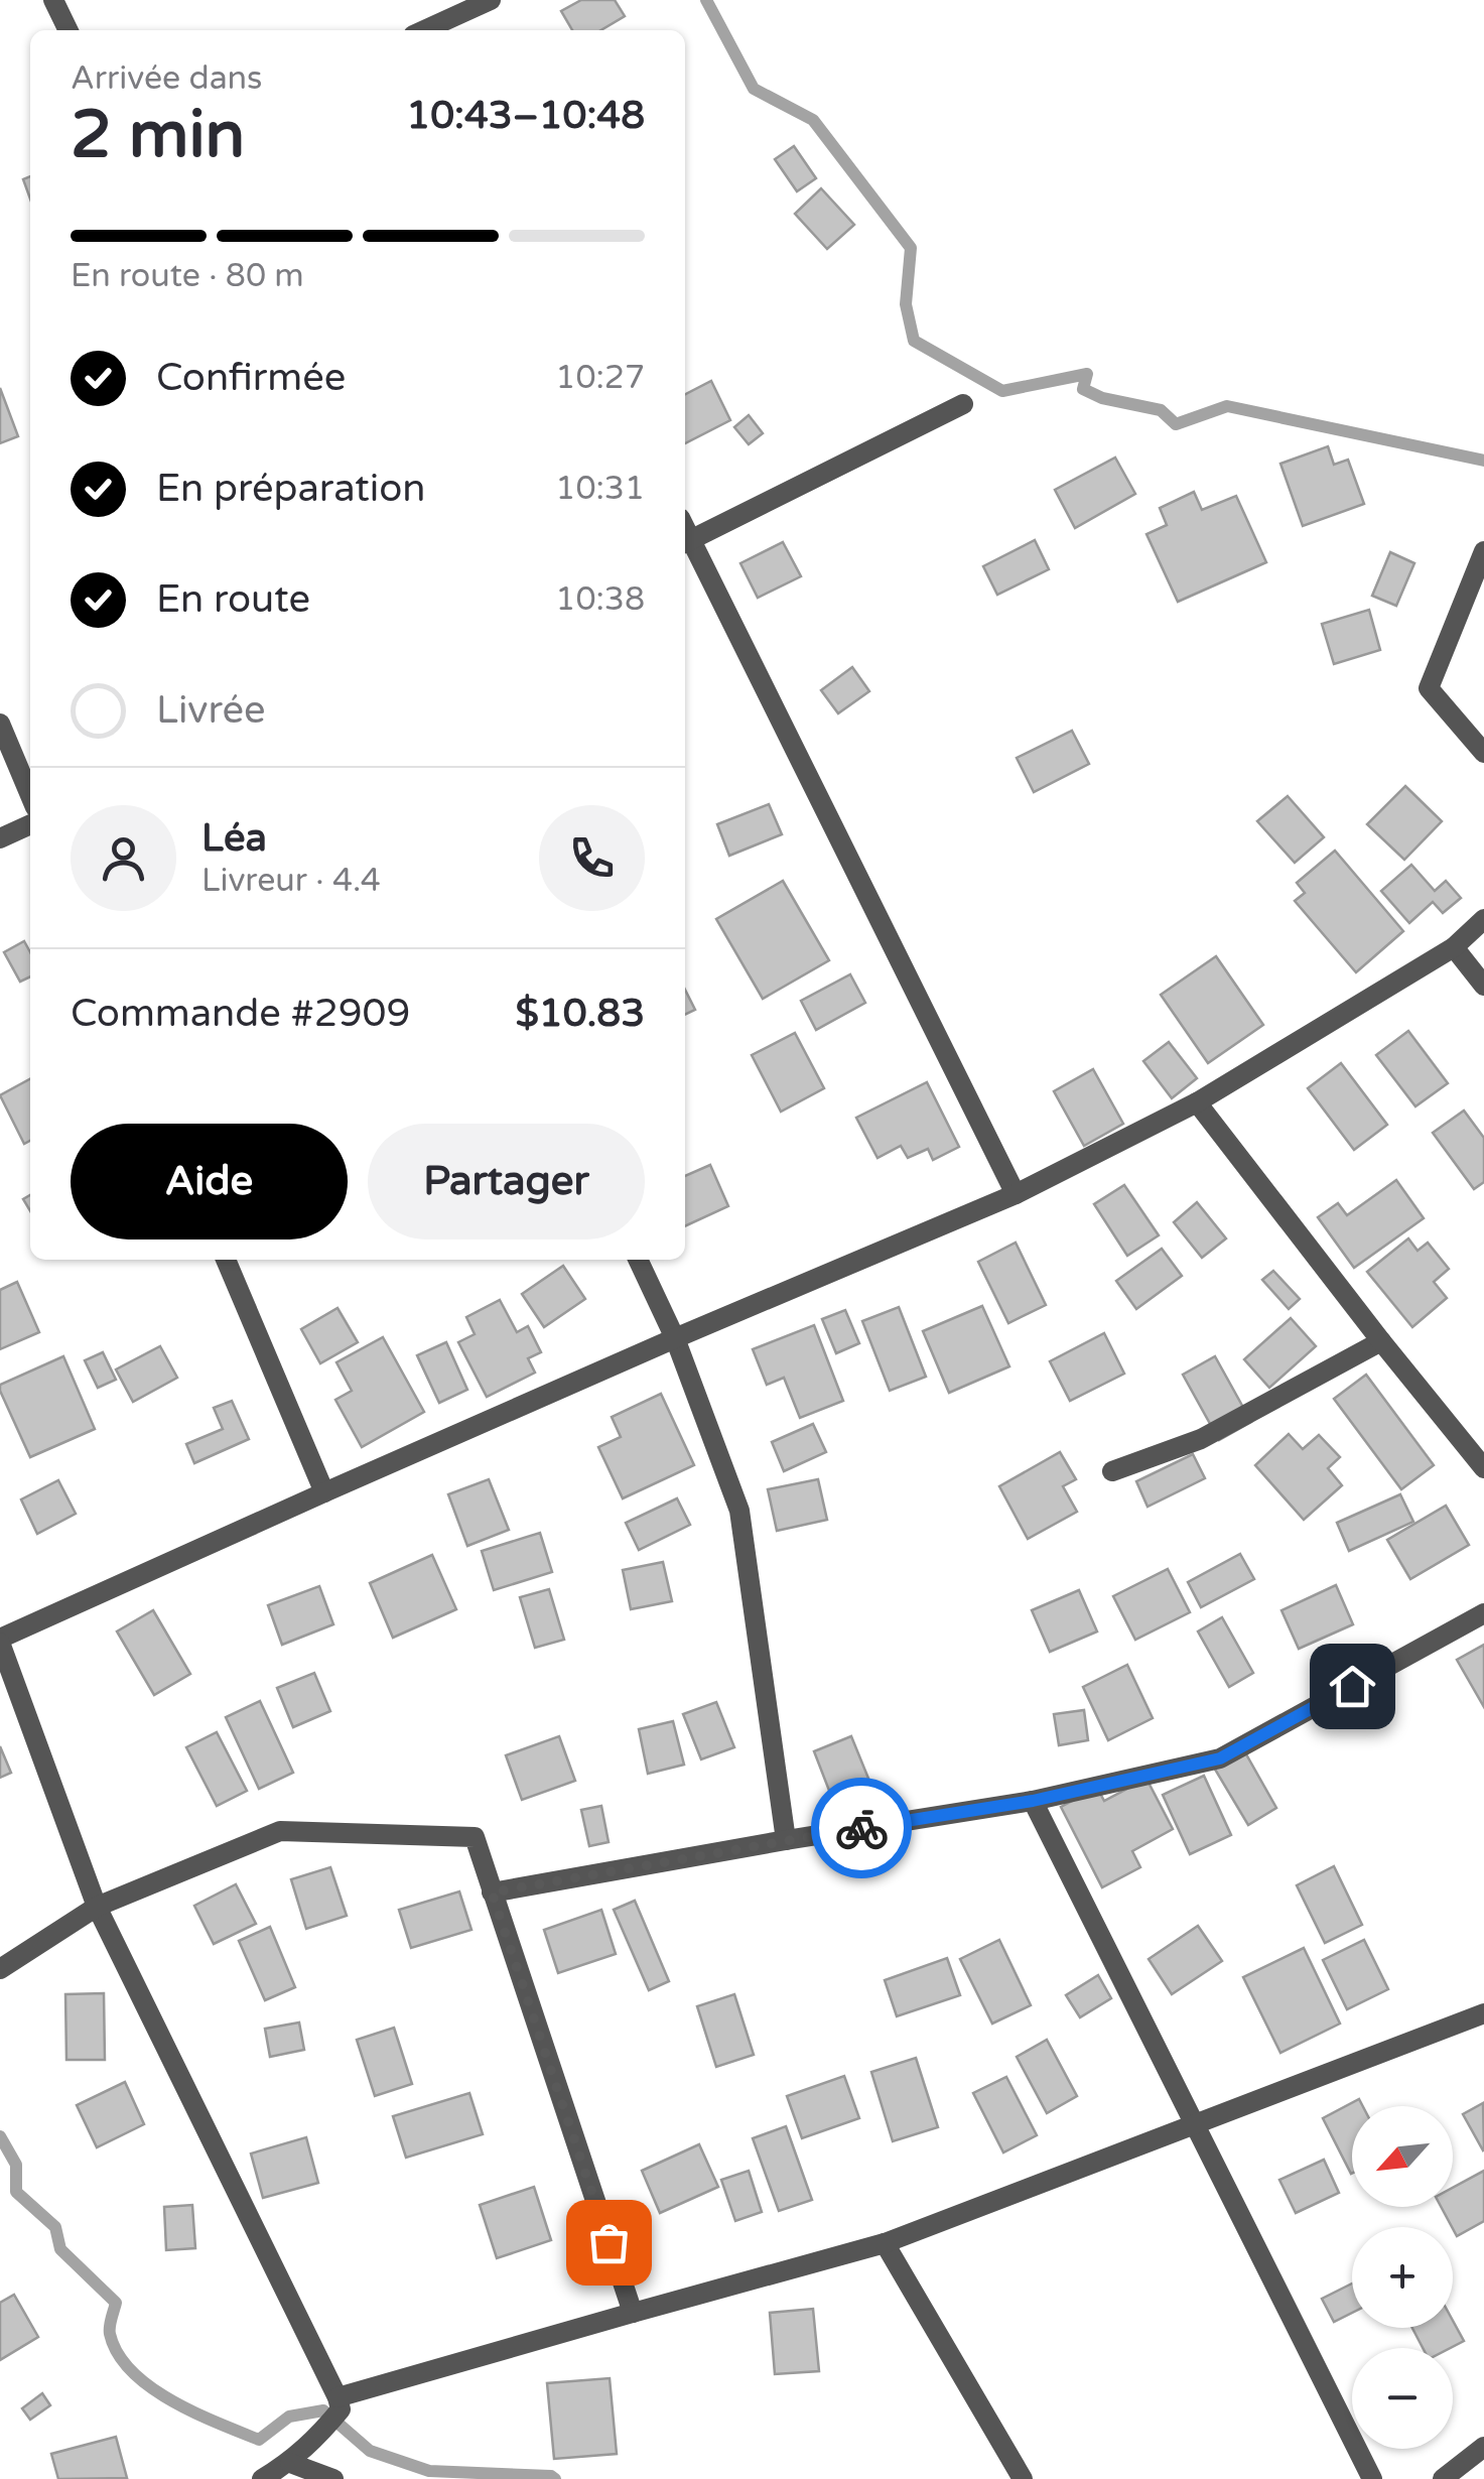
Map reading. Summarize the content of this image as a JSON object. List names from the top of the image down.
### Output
{
  "north": "bottom left",
  "page": {
    "heading": ["2 min", "Arrivée dans", "10:43–10:48"],
    "panel": [
      "Léa",
      "Livreur · 4.4",
      "Commande #2909",
      "$10.83"
    ],
    "bar": "En route · 80 m",
    "list": [
      ["Confirmée", "10:27"],
      ["En préparation", "10:31"],
      ["En route", "10:38"],
      "Livrée"
    ],
    "buttons": ["Aide", "Partager"],
    "map_buttons": ["+", "−"]
  }
}
